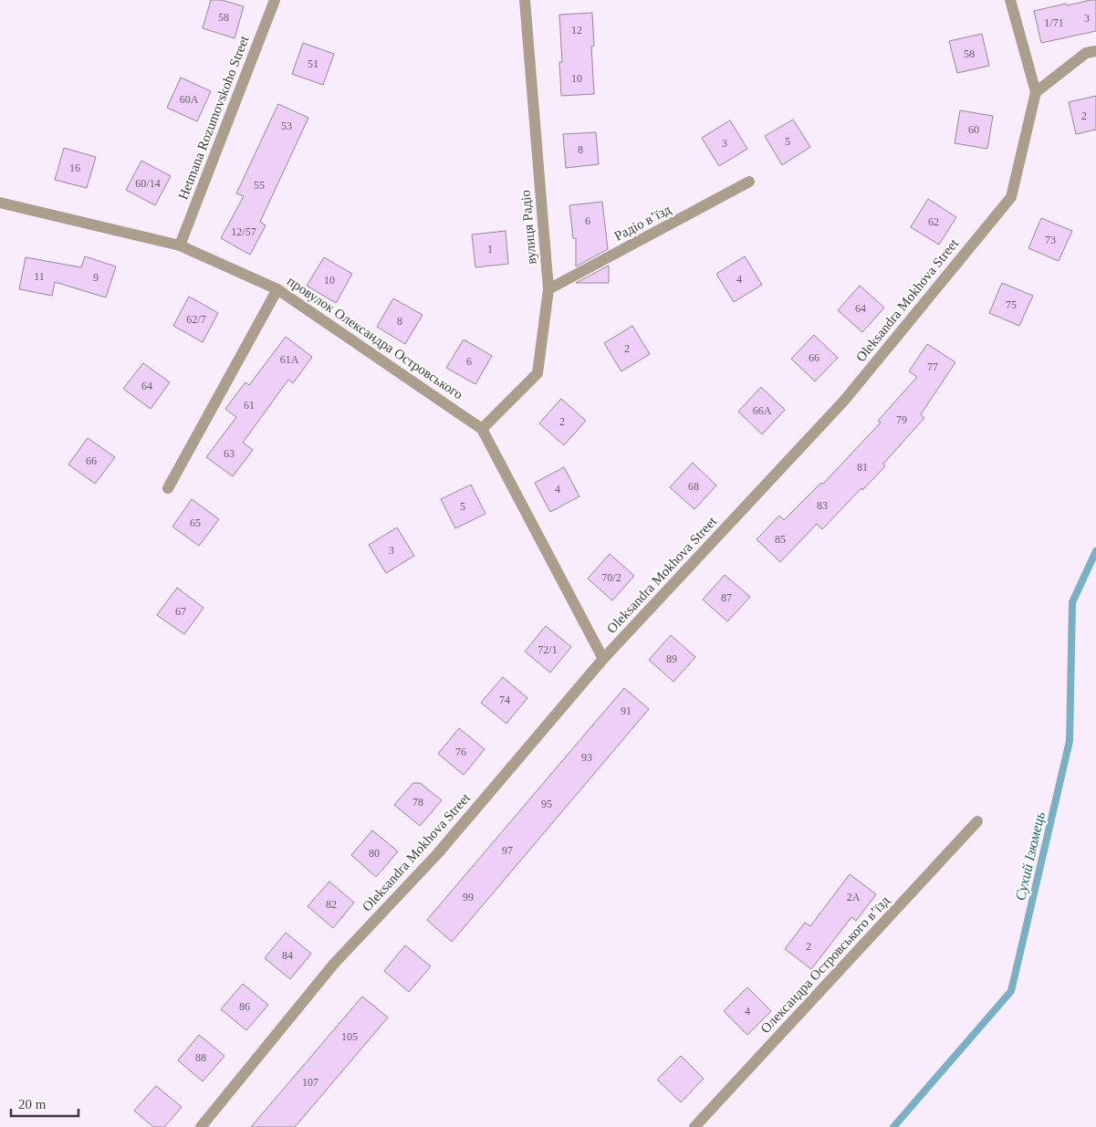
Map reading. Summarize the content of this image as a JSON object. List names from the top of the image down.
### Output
{
  "streets": {
    "street": [
      "Hetmana Rozumovskoho Street",
      "Радіо в’їзд",
      "вулиця Радіо",
      "Oleksandra Mokhova Street",
      "провулок Олександра Островського",
      "Олександра Островського в’їзд"
    ]
  },
  "crossings": [
    ["Hetmana Rozumovskoho Street", "провулок Олександра Островського"],
    ["Радіо в’їзд", "вулиця Радіо"],
    ["вулиця Радіо", "провулок Олександра Островського"],
    ["Oleksandra Mokhova Street", "провулок Олександра Островського"]
  ],
  "water": ["Сухий Ізюмець"],
  "house_numbers": [
    "58",
    "3",
    "1/71",
    "12",
    "58",
    "51",
    "10",
    "60А",
    "2",
    "53",
    "60",
    "5",
    "3",
    "8",
    "16",
    "60/14",
    "55",
    "6",
    "62",
    "12/57",
    "73",
    "1",
    "11",
    "9",
    "4",
    "10",
    "75",
    "64",
    "62/7",
    "8",
    "2",
    "66",
    "61А",
    "6",
    "77",
    "64",
    "61",
    "66А",
    "79",
    "2",
    "63",
    "66",
    "81",
    "68",
    "4",
    "83",
    "5",
    "65",
    "85",
    "3",
    "70/2",
    "87",
    "67",
    "72/1",
    "89",
    "74",
    "91",
    "76",
    "93",
    "78",
    "95",
    "97",
    "80",
    "99",
    "2А",
    "82",
    "2",
    "84",
    "86",
    "4",
    "105",
    "88",
    "107"
  ],
  "scale_bar": "20 m"
}
